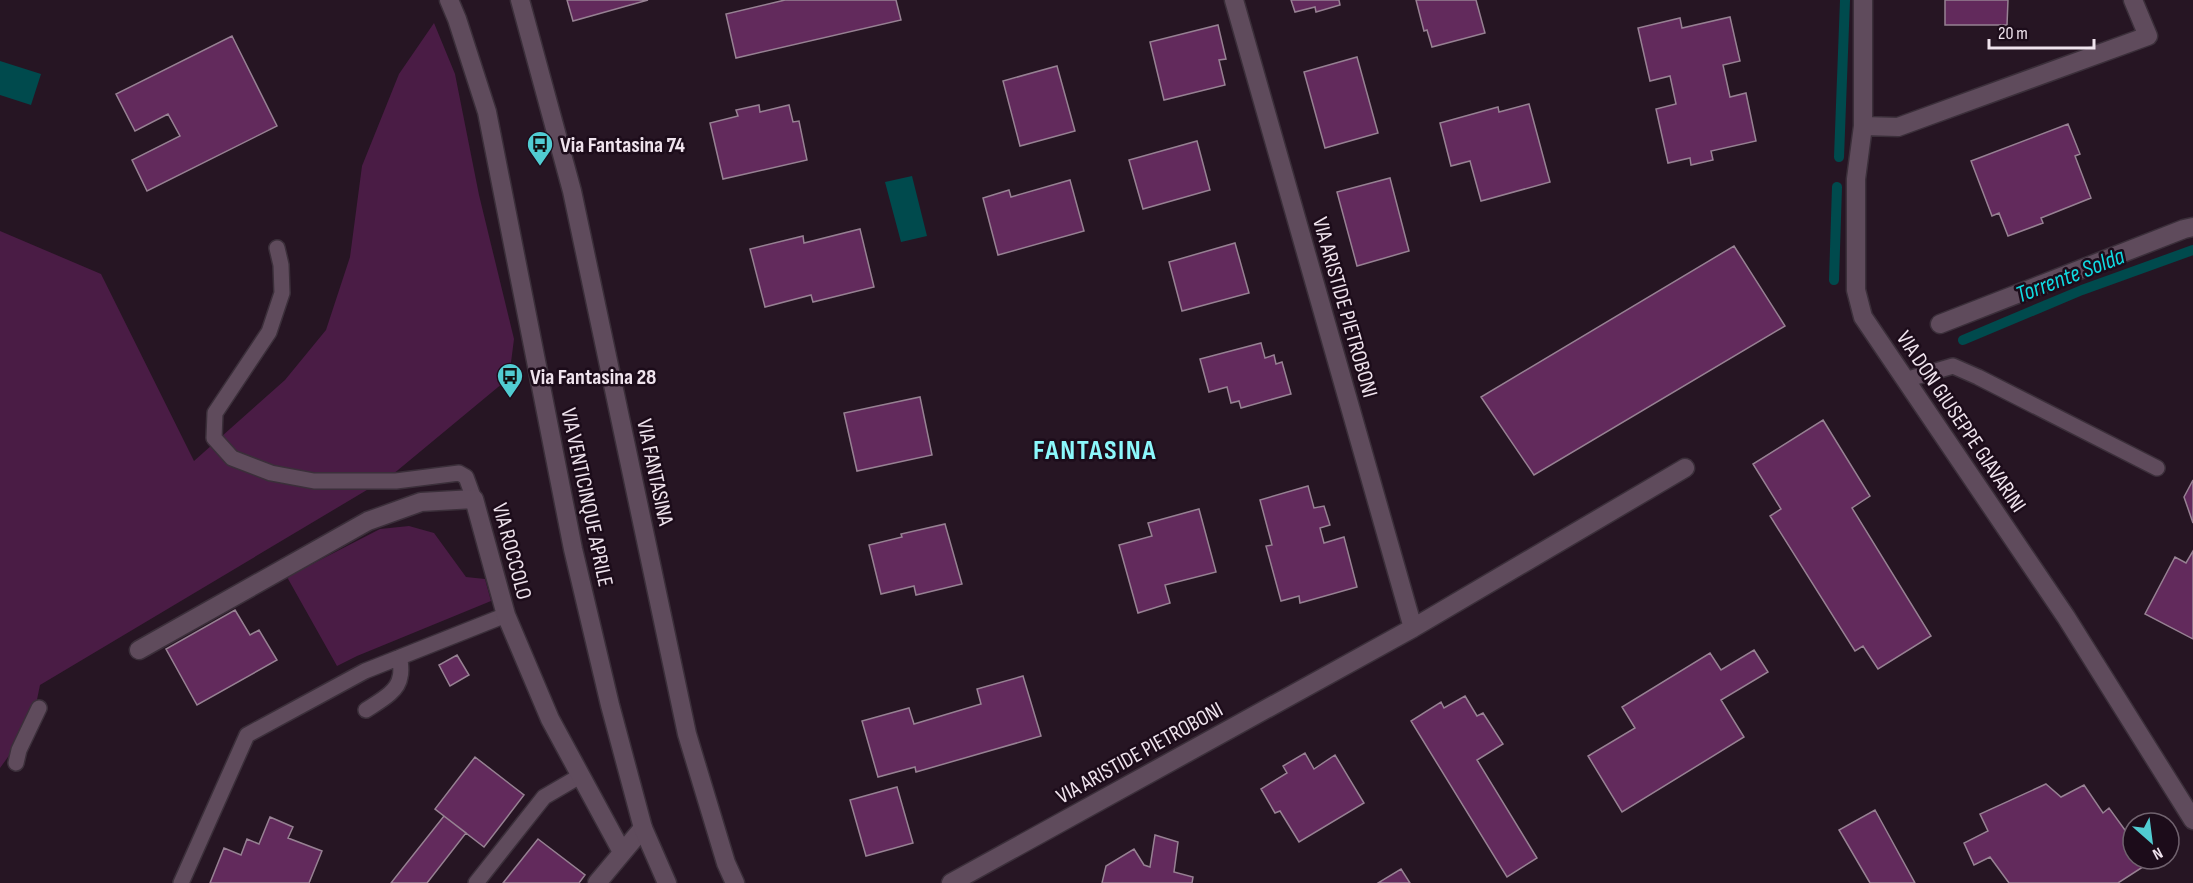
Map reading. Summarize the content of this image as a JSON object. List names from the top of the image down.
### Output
{
  "streets": {
    "street": [
      "VIA ARISTIDE PIETROBONI",
      "VIA DON GIUSEPPE GIAVARINI",
      "VIA FANTASINA",
      "VIA VENTICINQUE APRILE",
      "VIA ROCCOLO"
    ]
  },
  "districts": ["FANTASINA"],
  "water": ["Torrente Solda"],
  "places": {
    "bus stop": ["Via Fantasina 74", "Via Fantasina 28"]
  },
  "scale_bar": "20 m",
  "north": "bottom right"
}
